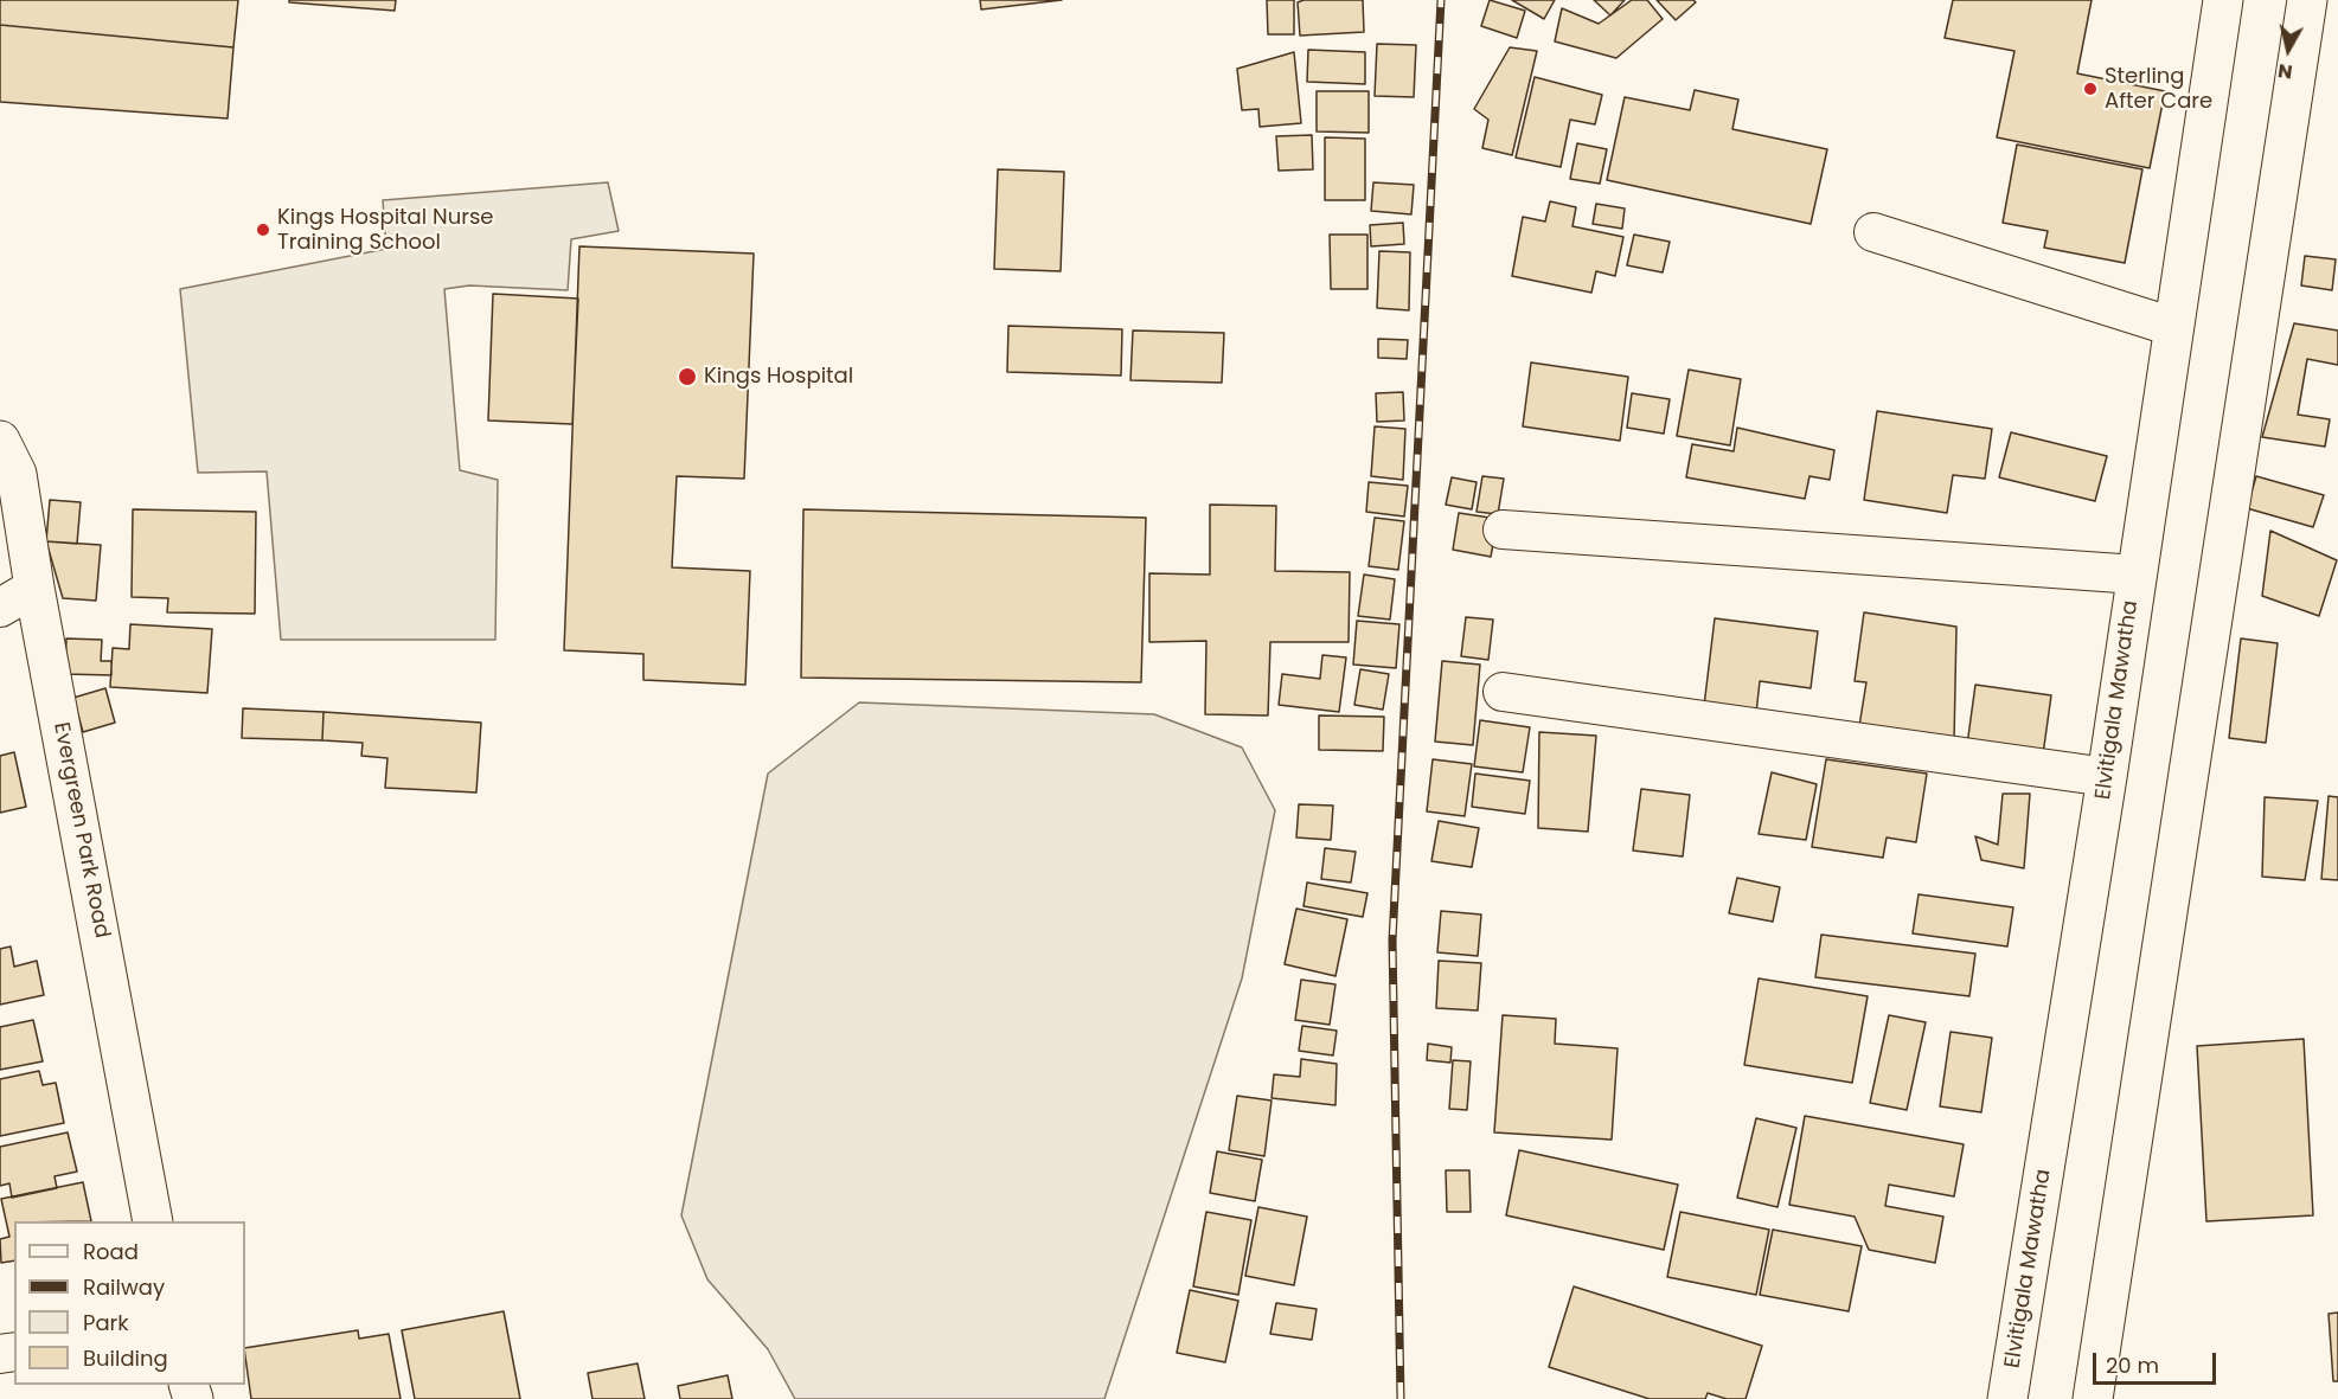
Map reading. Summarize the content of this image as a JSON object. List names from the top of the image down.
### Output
{
  "streets": {
    "main road": ["Elvitigala Mawatha", "Evergreen Park Road"]
  },
  "places": ["Sterling After Care", "Kings Hospital Nurse Training School", "Kings Hospital"],
  "legend": [
    "Road",
    "Railway",
    "Park",
    "Building"
  ],
  "scale_bar": "20 m",
  "north": "bottom"
}
